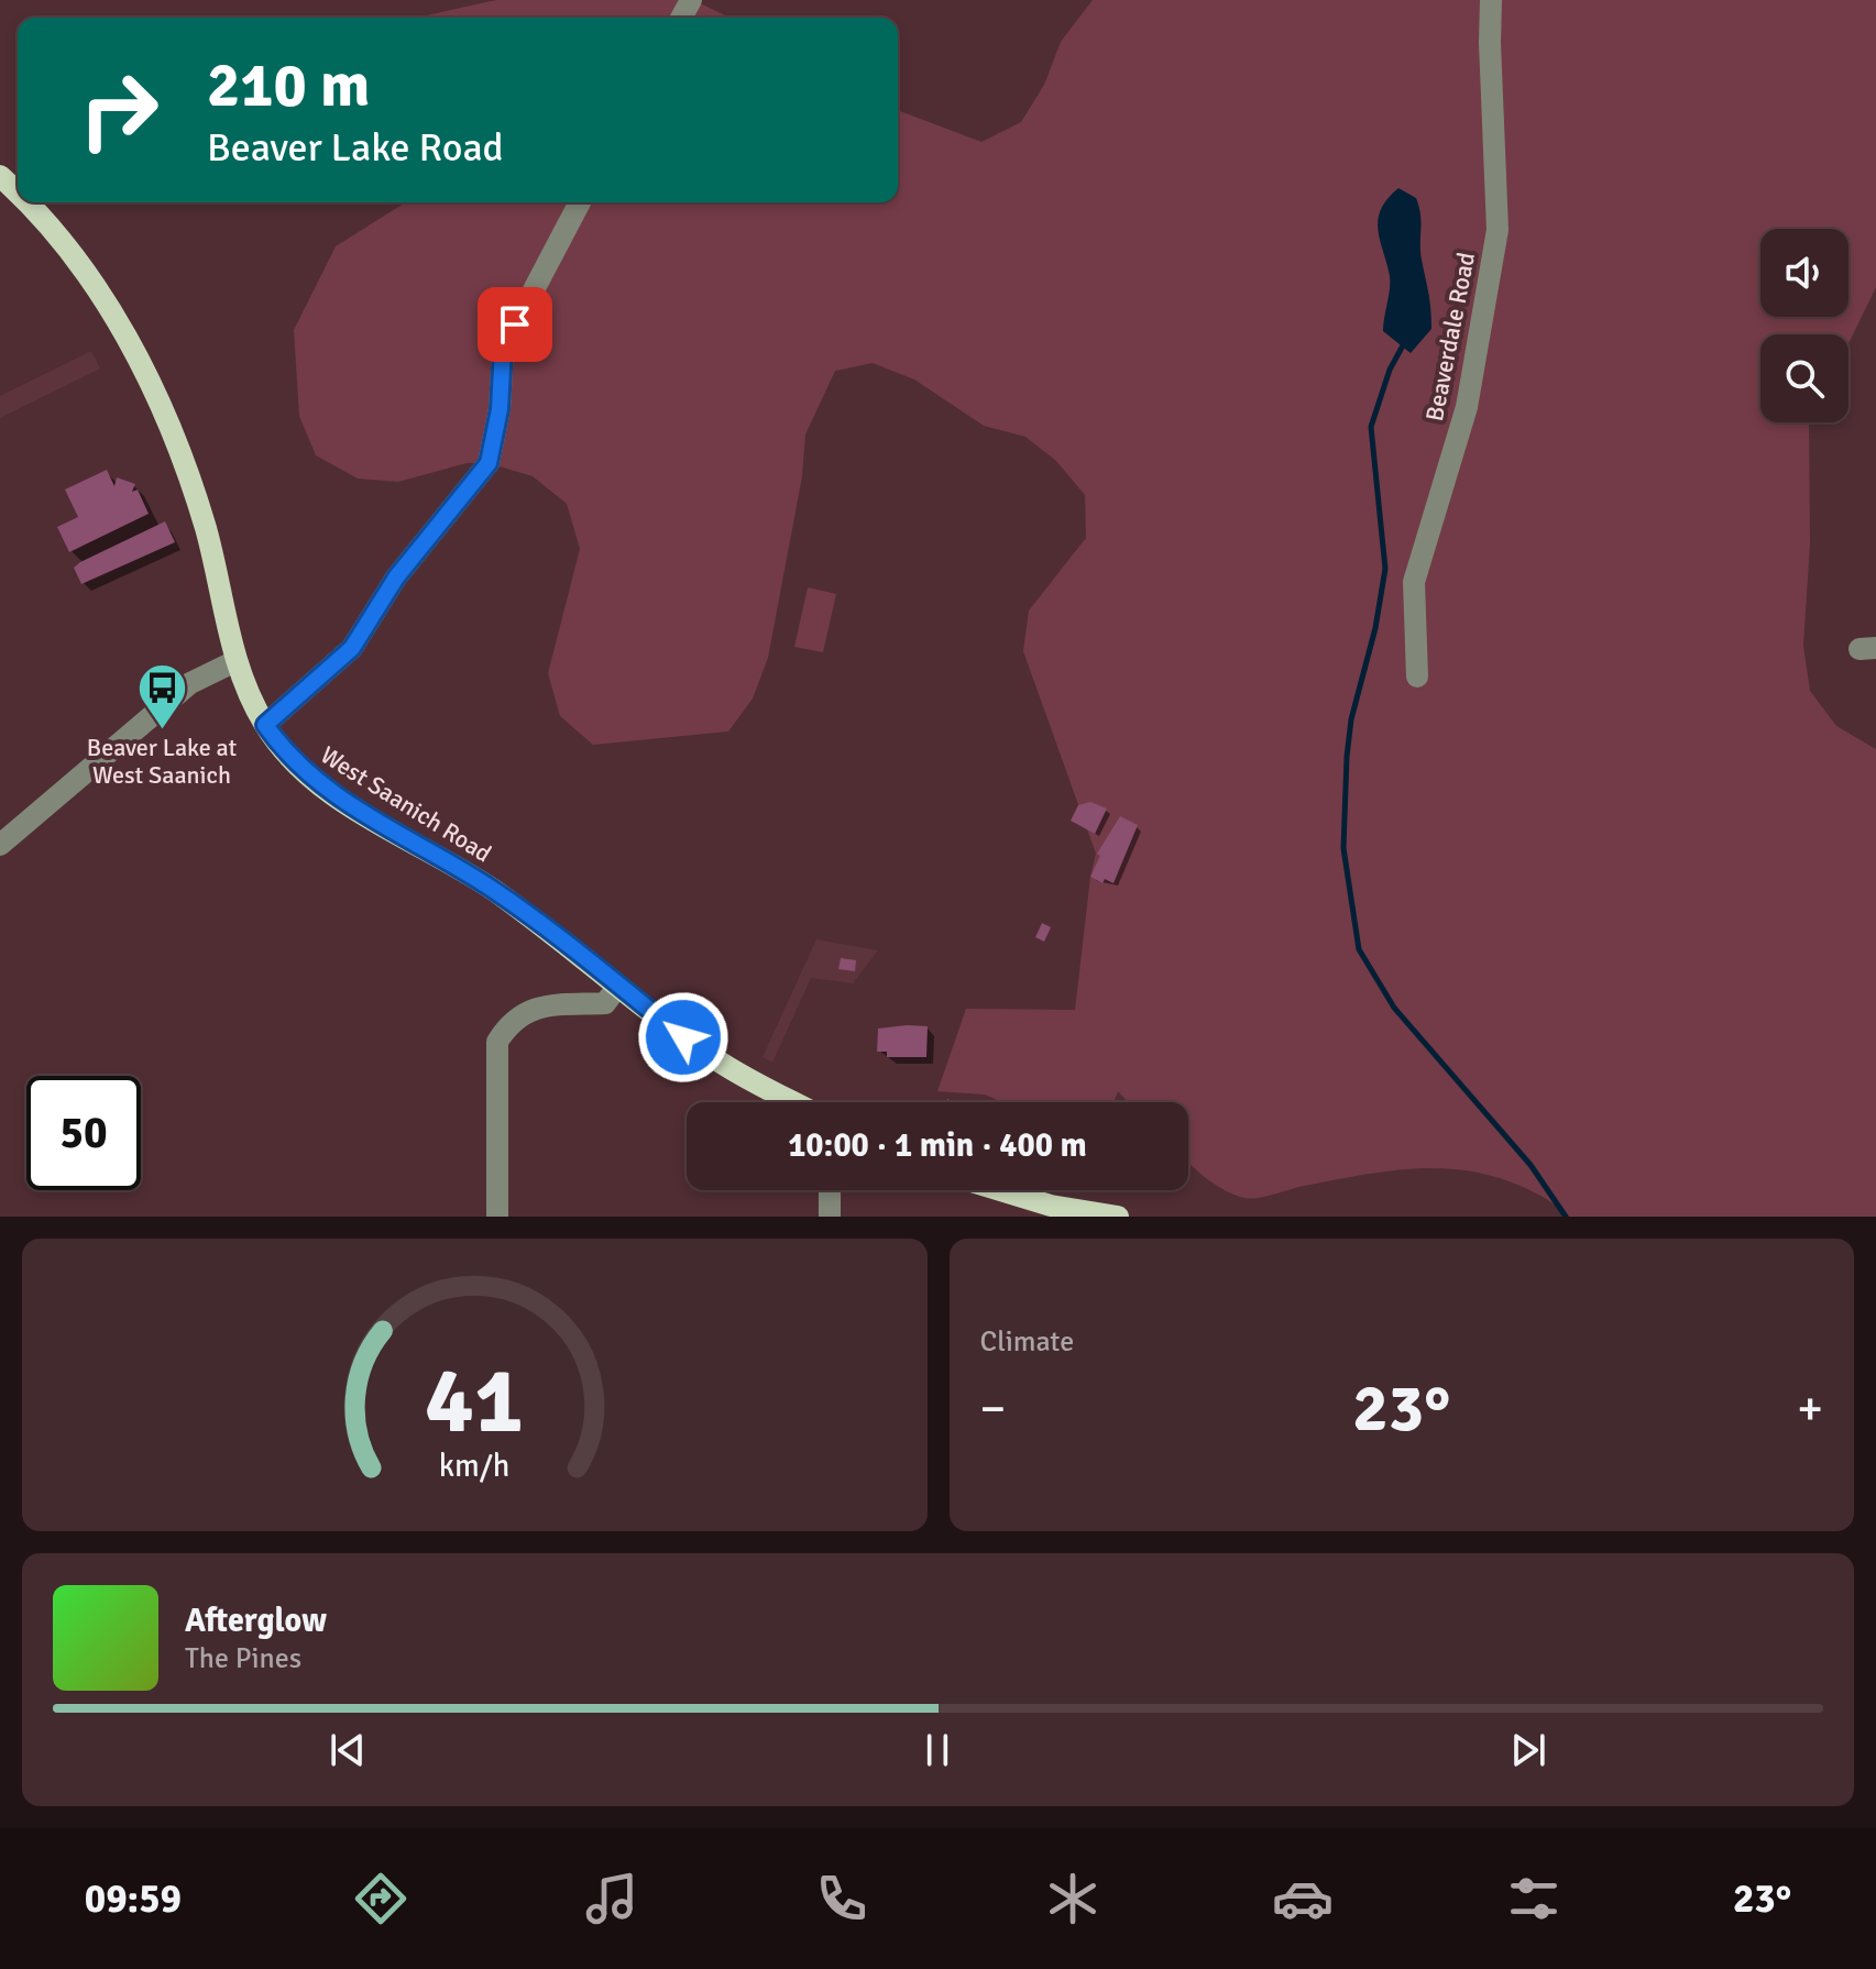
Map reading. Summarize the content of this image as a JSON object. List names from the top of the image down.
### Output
{
  "streets": {
    "main road": ["West Saanich Road"],
    "street": ["Beaverdale Road"]
  },
  "places": {
    "bus stop": ["Beaver Lake at West Saanich"]
  },
  "page": {
    "turn": ["210 m", "Beaver Lake Road"],
    "limit": "50",
    "trip": "10:00 · 1 min · 400 m",
    "tile": "Climate",
    "heat": ["−", "23°", "+"],
    "song": ["Afterglow", "The Pines"],
    "tabs": ["09:59", "23°"],
    "gauge": ["41", "km/h"]
  }
}
